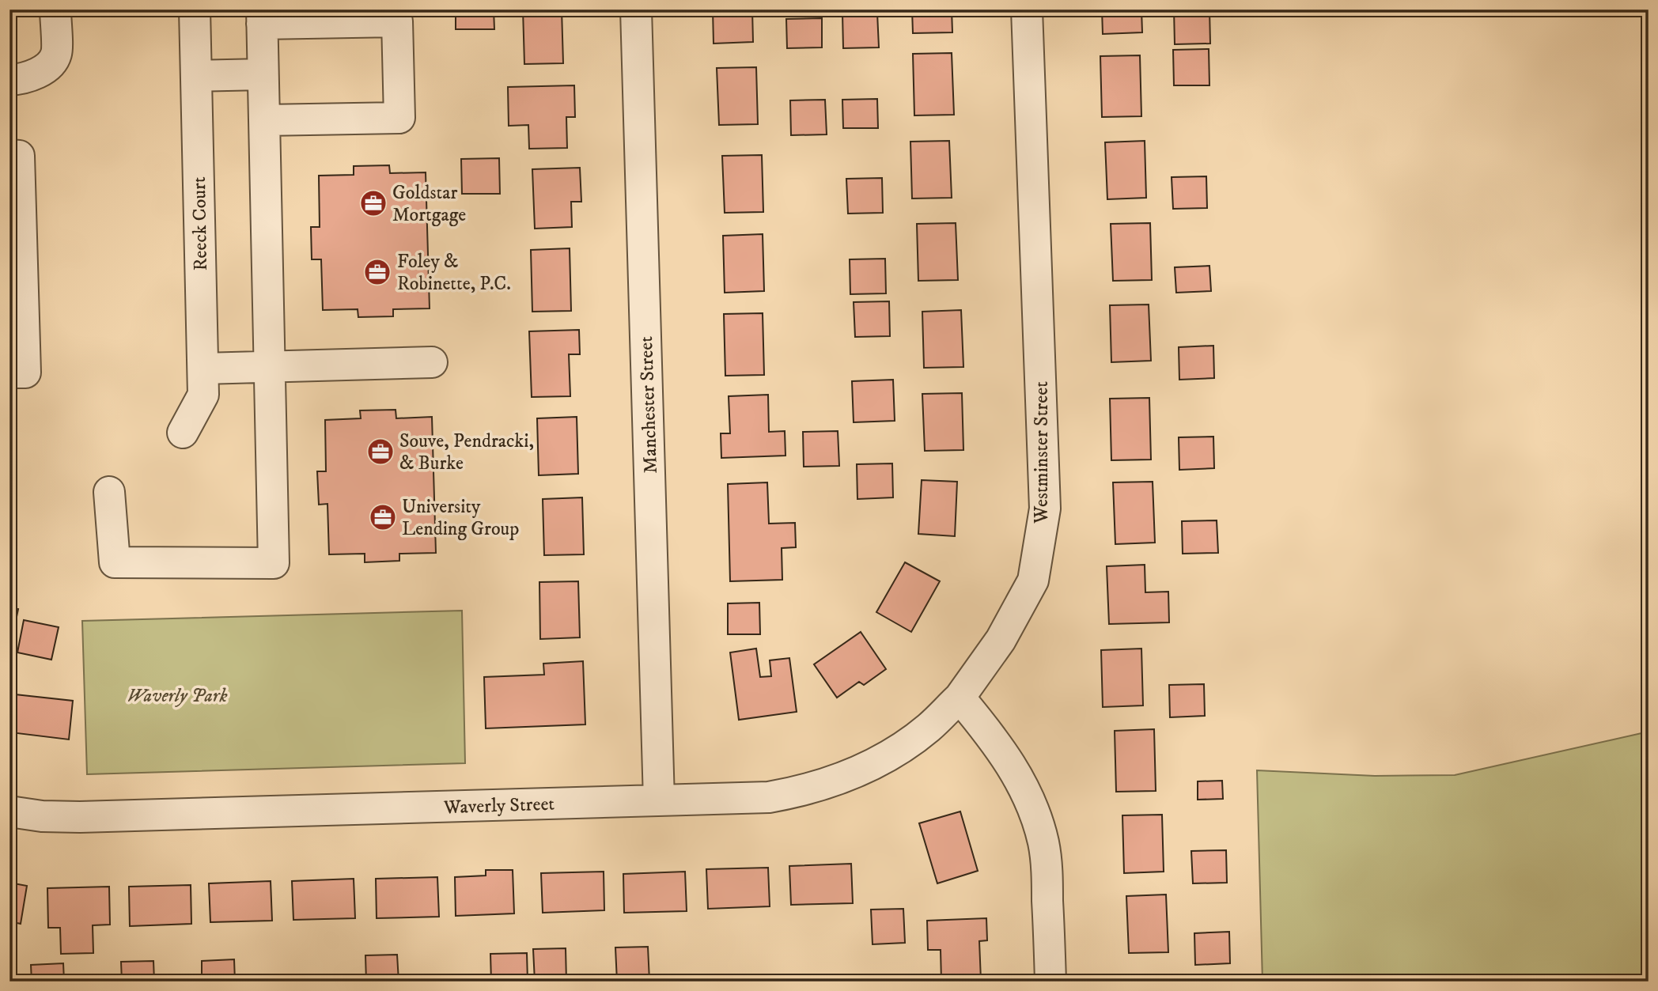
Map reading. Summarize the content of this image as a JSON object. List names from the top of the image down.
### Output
{
  "streets": {
    "street": [
      "Reeck Court",
      "Manchester Street",
      "Westminster Street",
      "Waverly Street"
    ]
  },
  "crossings": [
    ["Manchester Street", "Waverly Street"],
    ["Westminster Street", "Waverly Street"]
  ],
  "parks": ["Waverly Park"],
  "places": {
    "office": [
      "Goldstar Mortgage",
      "Foley & Robinette, P.C.",
      "Souve, Pendracki, & Burke",
      "University Lending Group"
    ]
  }
}
